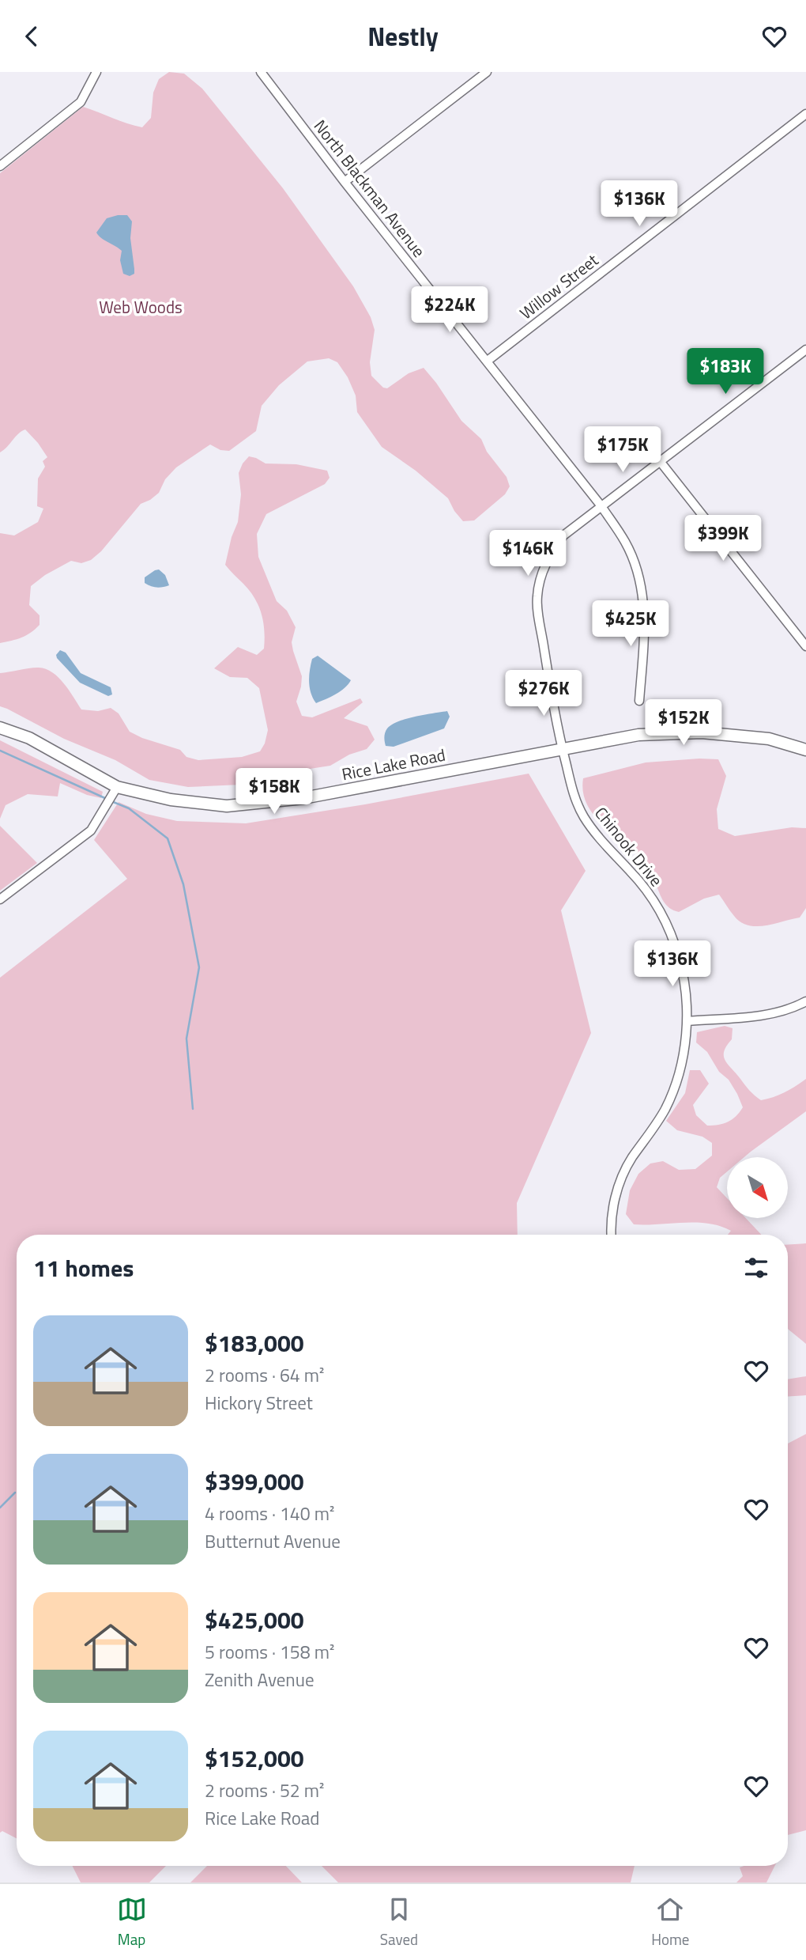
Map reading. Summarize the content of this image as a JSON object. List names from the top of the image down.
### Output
{
  "streets": {
    "main road": ["Rice Lake Road"],
    "street": ["North Blackman Avenue", "Willow Street", "Chinook Drive"]
  },
  "crossings": [
    ["North Blackman Avenue", "Willow Street"],
    ["North Blackman Avenue", "Chinook Drive"],
    ["Rice Lake Road", "Chinook Drive"]
  ],
  "parks": ["Web Woods"],
  "north": "bottom right",
  "page": {
    "header": "Nestly",
    "price": [
      "$136K",
      "$224K",
      "$183K",
      "$175K",
      "$399K",
      "$146K",
      "$425K",
      "$276K",
      "$152K",
      "$158K",
      "$136K"
    ],
    "heading": "11 homes",
    "list": [
      {
        "name": "$183,000",
        "note": "2 rooms · 64 m² · Hickory Street"
      },
      {
        "name": "$399,000",
        "note": "4 rooms · 140 m² · Butternut Avenue"
      },
      {
        "name": "$425,000",
        "note": "5 rooms · 158 m² · Zenith Avenue"
      },
      {
        "name": "$152,000",
        "note": "2 rooms · 52 m² · Rice Lake Road"
      }
    ],
    "tabs": ["Map", "Saved", "Home"]
  }
}
